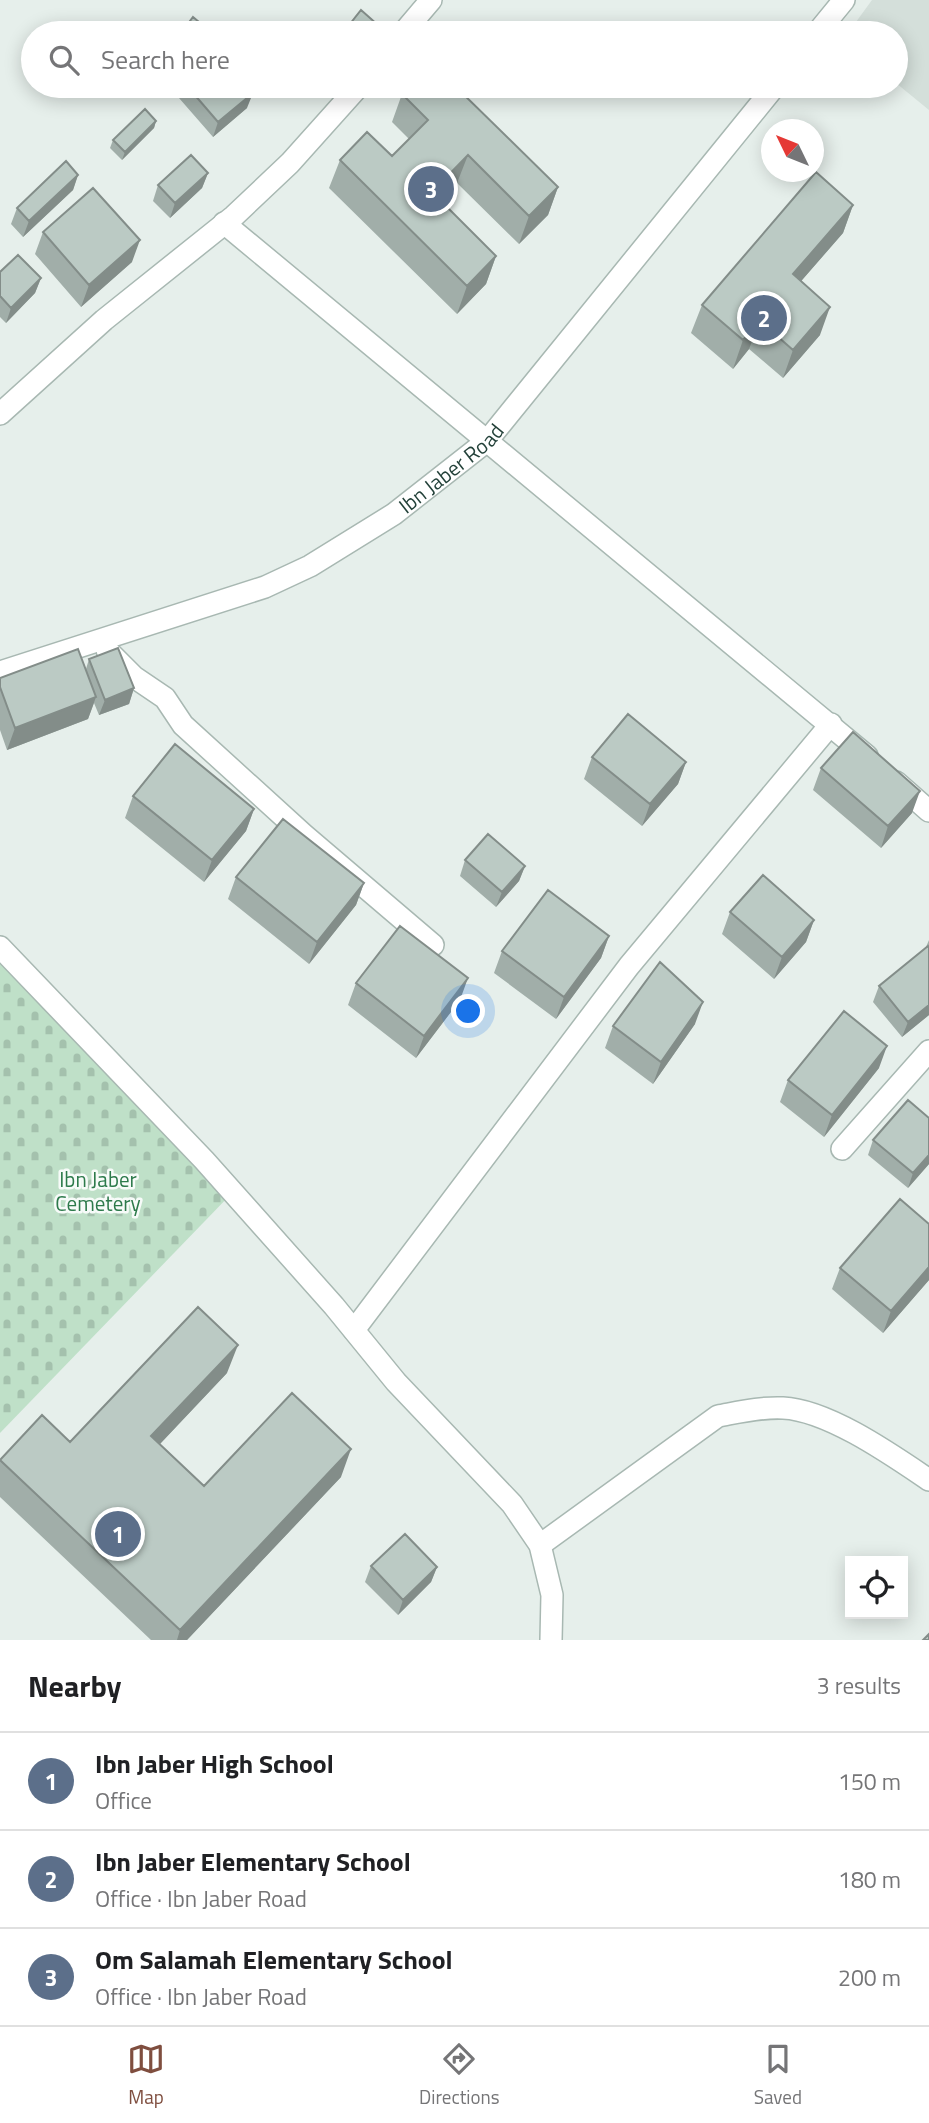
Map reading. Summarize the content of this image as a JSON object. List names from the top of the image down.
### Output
{
  "streets": {
    "street": ["Ibn Jaber Road"]
  },
  "parks": ["Ibn Jaber Cemetery"],
  "north": "top left",
  "page": {
    "search": "Search here",
    "pins": ["3", "2", "1"],
    "heading": ["Nearby", "3 results"],
    "list": [
      {
        "mark": "1",
        "name": "Ibn Jaber High School",
        "note": "Office",
        "value": "150 m"
      },
      {
        "mark": "2",
        "name": "Ibn Jaber Elementary School",
        "note": "Office · Ibn Jaber Road",
        "value": "180 m"
      },
      {
        "mark": "3",
        "name": "Om Salamah Elementary School",
        "note": "Office · Ibn Jaber Road",
        "value": "200 m"
      }
    ],
    "nav": ["Map", "Directions", "Saved"]
  }
}
